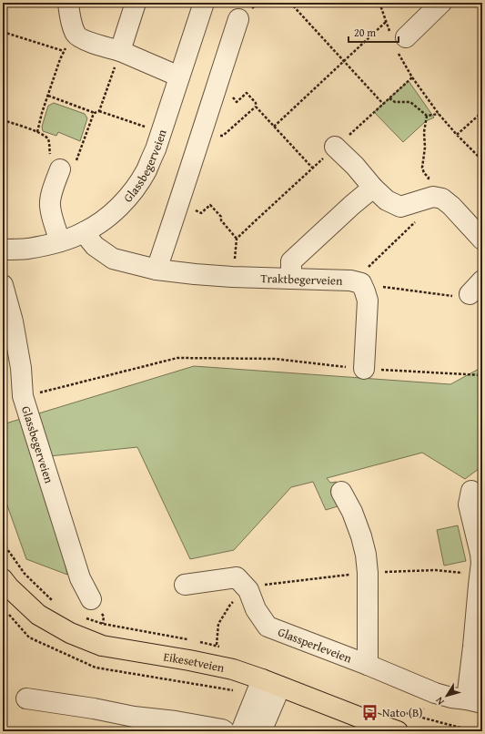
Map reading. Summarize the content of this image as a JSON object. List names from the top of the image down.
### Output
{
  "streets": {
    "main road": ["Eikesetveien"],
    "street": ["Glassbegerveien", "Traktbegerveien", "Glassperleveien"]
  },
  "crossings": [
    ["Glassbegerveien", "Traktbegerveien"]
  ],
  "places": {
    "bus stop": ["Nato (B)"]
  },
  "scale_bar": "20 m",
  "north": "bottom left"
}
